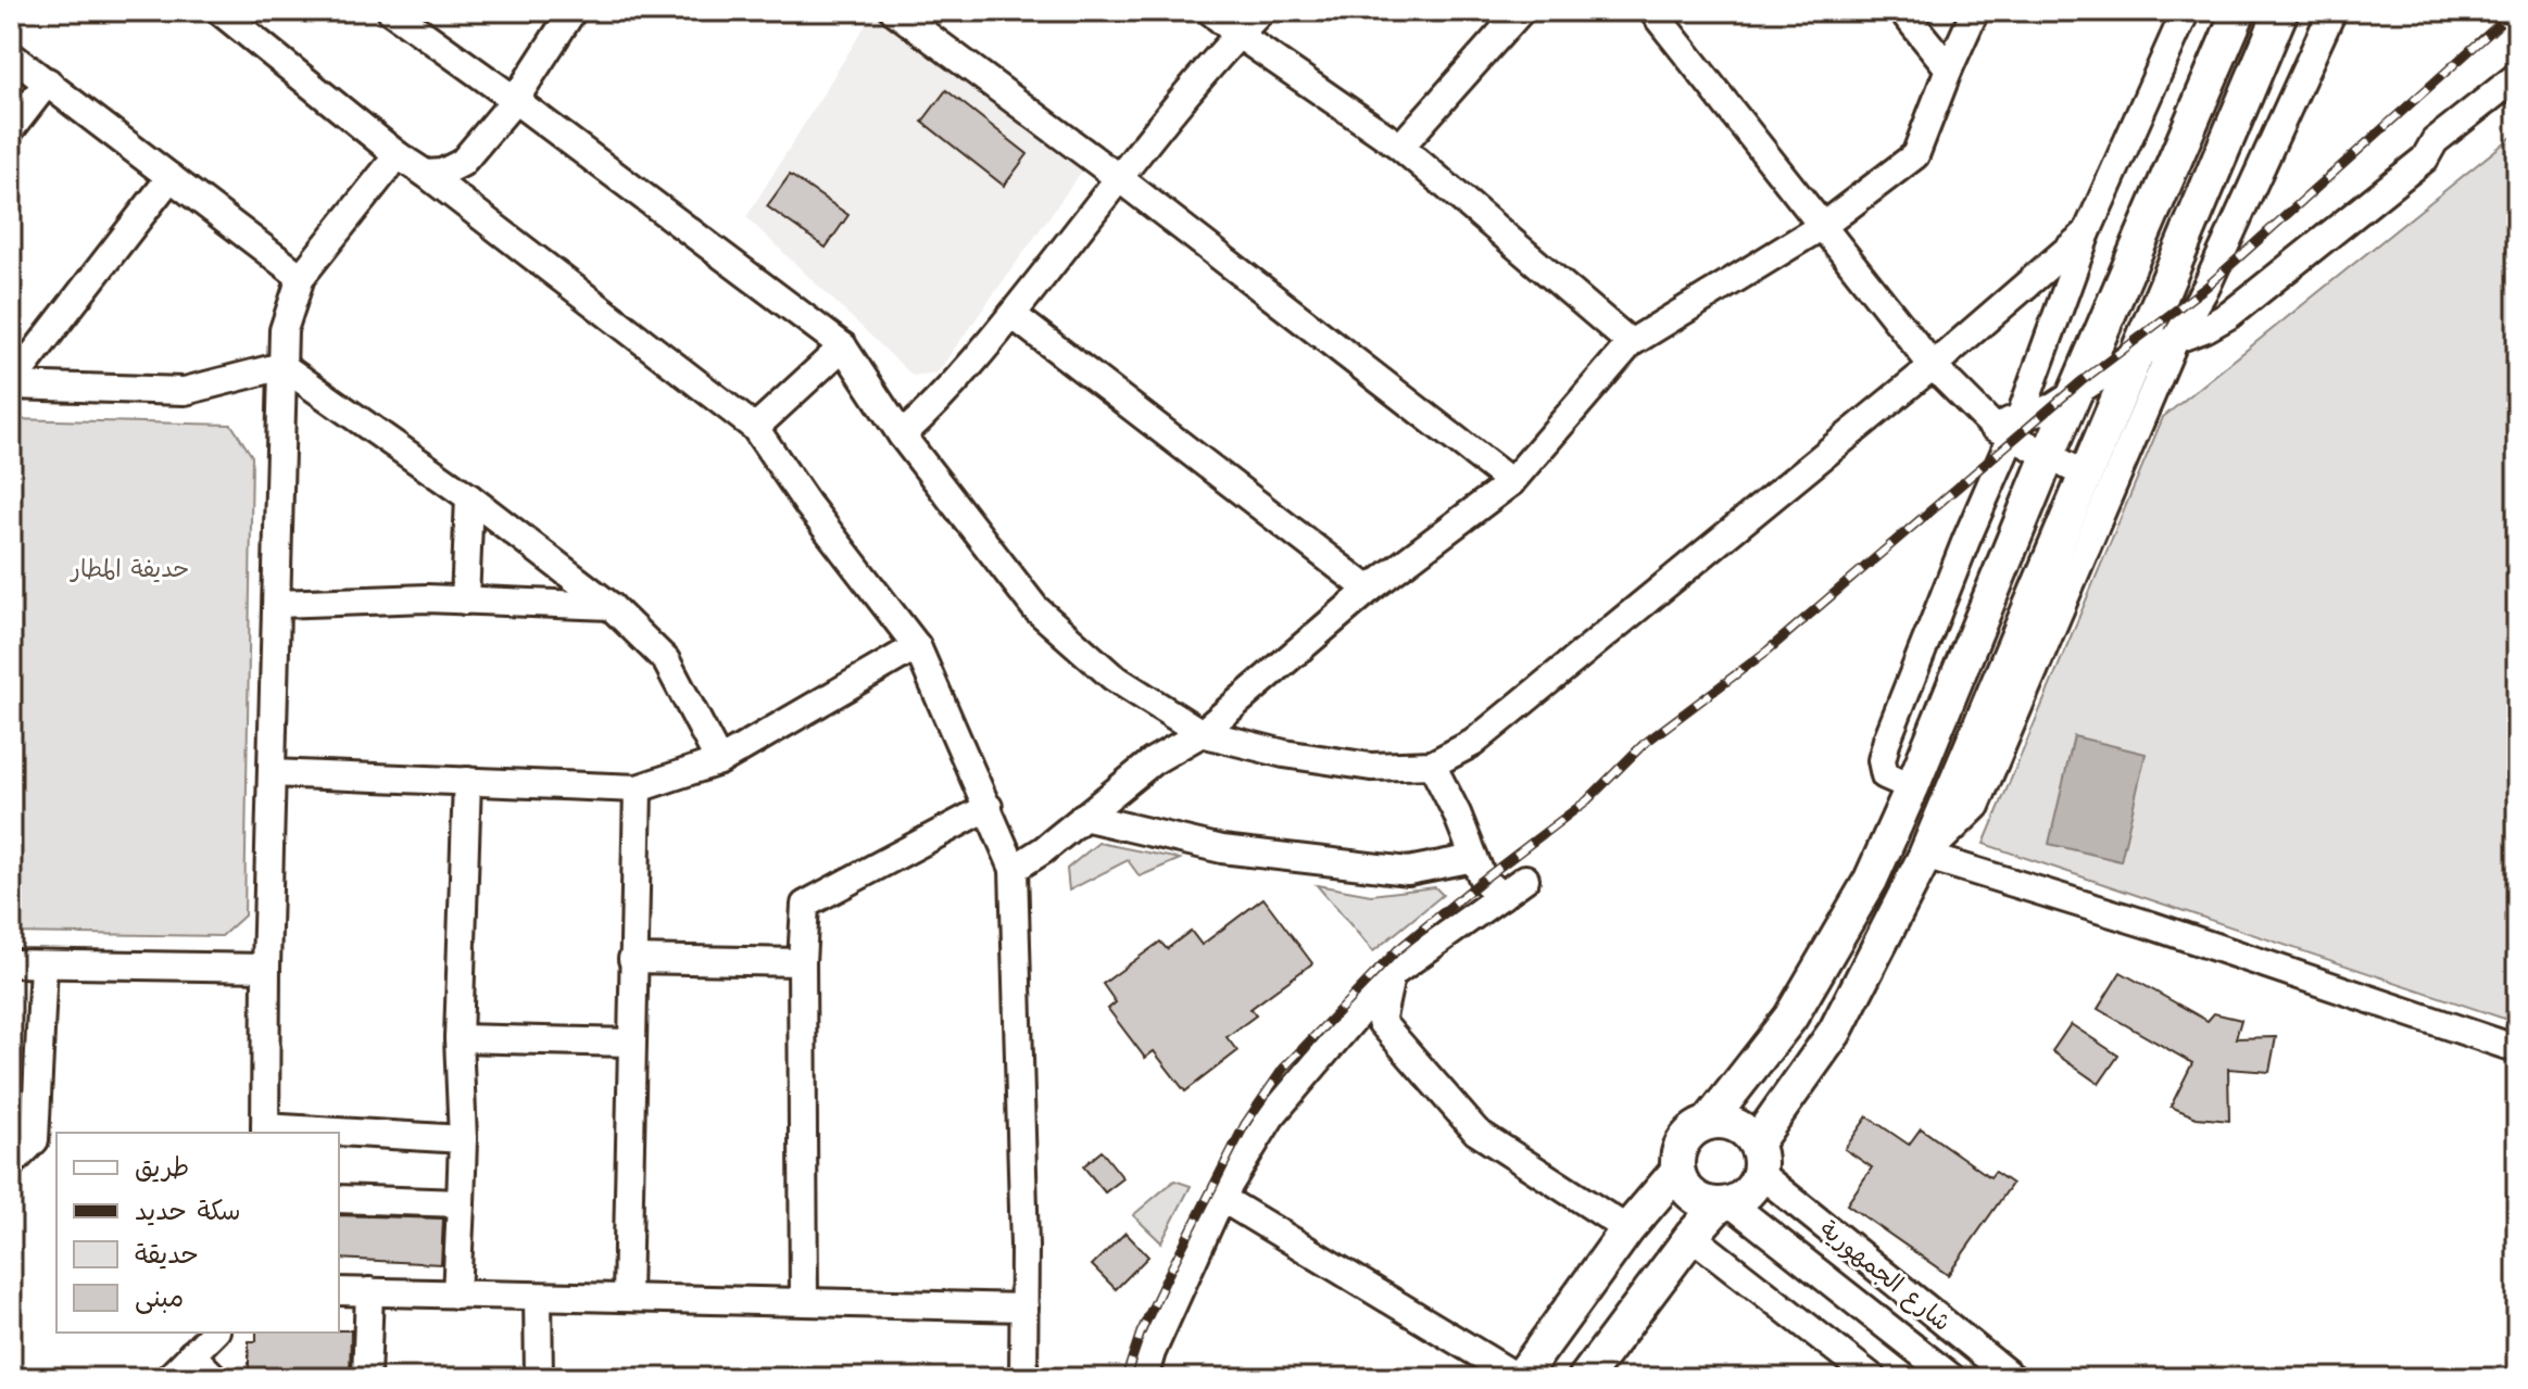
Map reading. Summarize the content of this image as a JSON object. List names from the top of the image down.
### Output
{
  "streets": {
    "street": ["شارع الجمهورية"]
  },
  "parks": ["حديفة المطار"],
  "legend": [
    "طريق",
    "سكة حديد",
    "حديقة",
    "مبنى"
  ]
}
